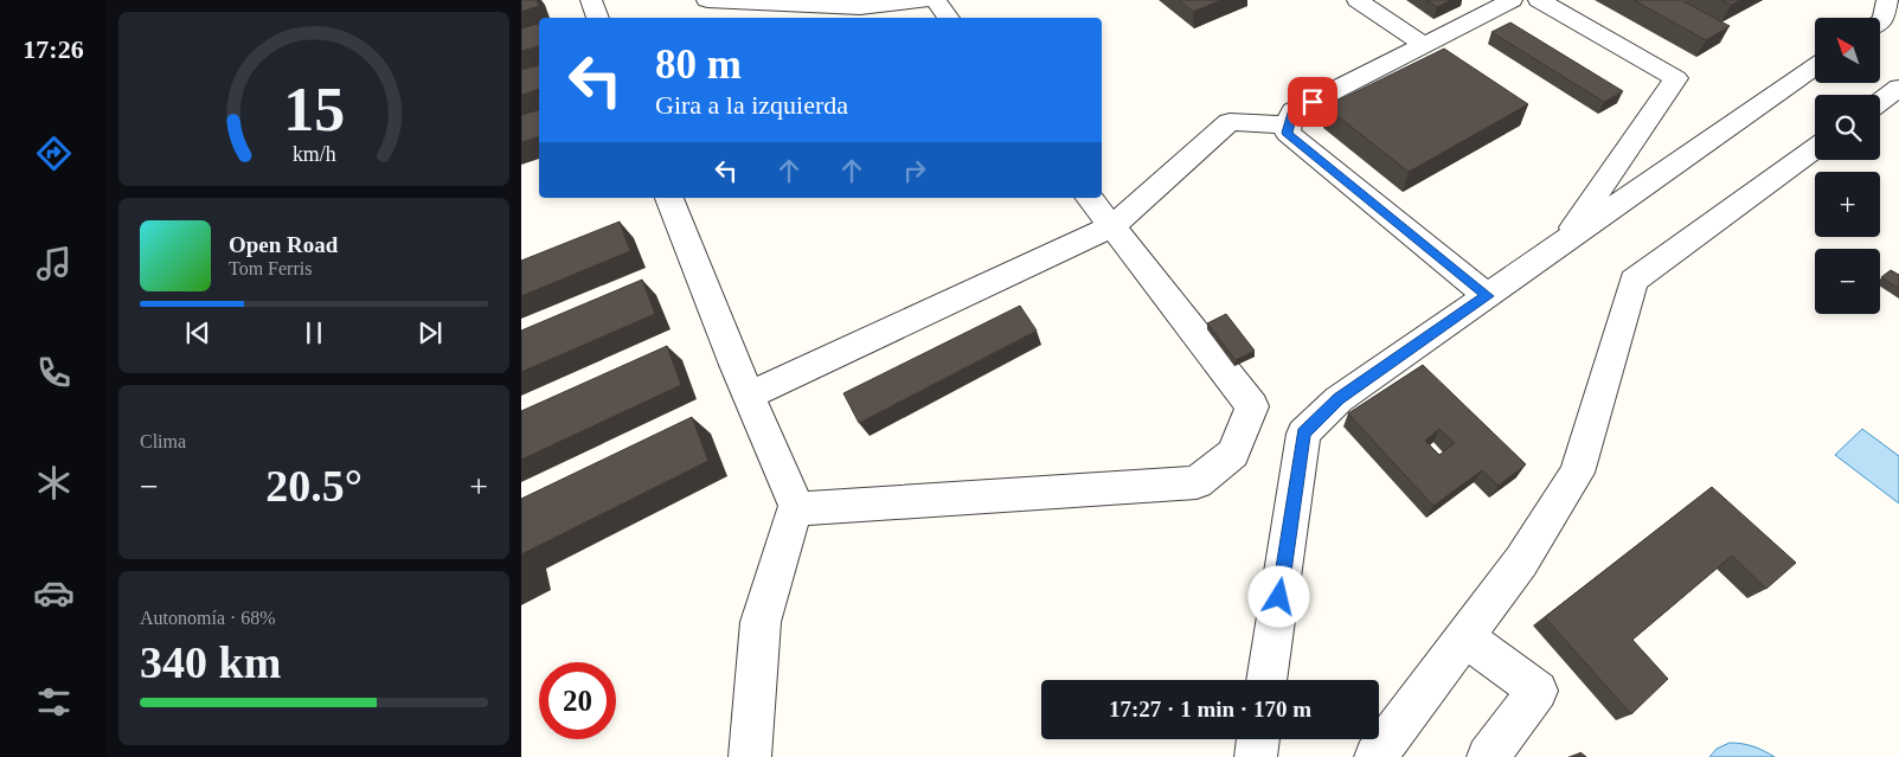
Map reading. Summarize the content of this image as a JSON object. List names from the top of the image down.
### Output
{
  "north": "top left",
  "page": {
    "tabs": "17:26",
    "map_buttons": ["+", "−"],
    "turn": ["80 m", "Gira a la izquierda"],
    "song": ["Open Road", "Tom Ferris"],
    "tile": [
      "Clima",
      ["Autonomía · 68%", "340 km"]
    ],
    "heat": ["−", "20.5°", "+"],
    "limit": "20",
    "trip": "17:27 · 1 min · 170 m",
    "gauge": ["15", "km/h"]
  }
}
